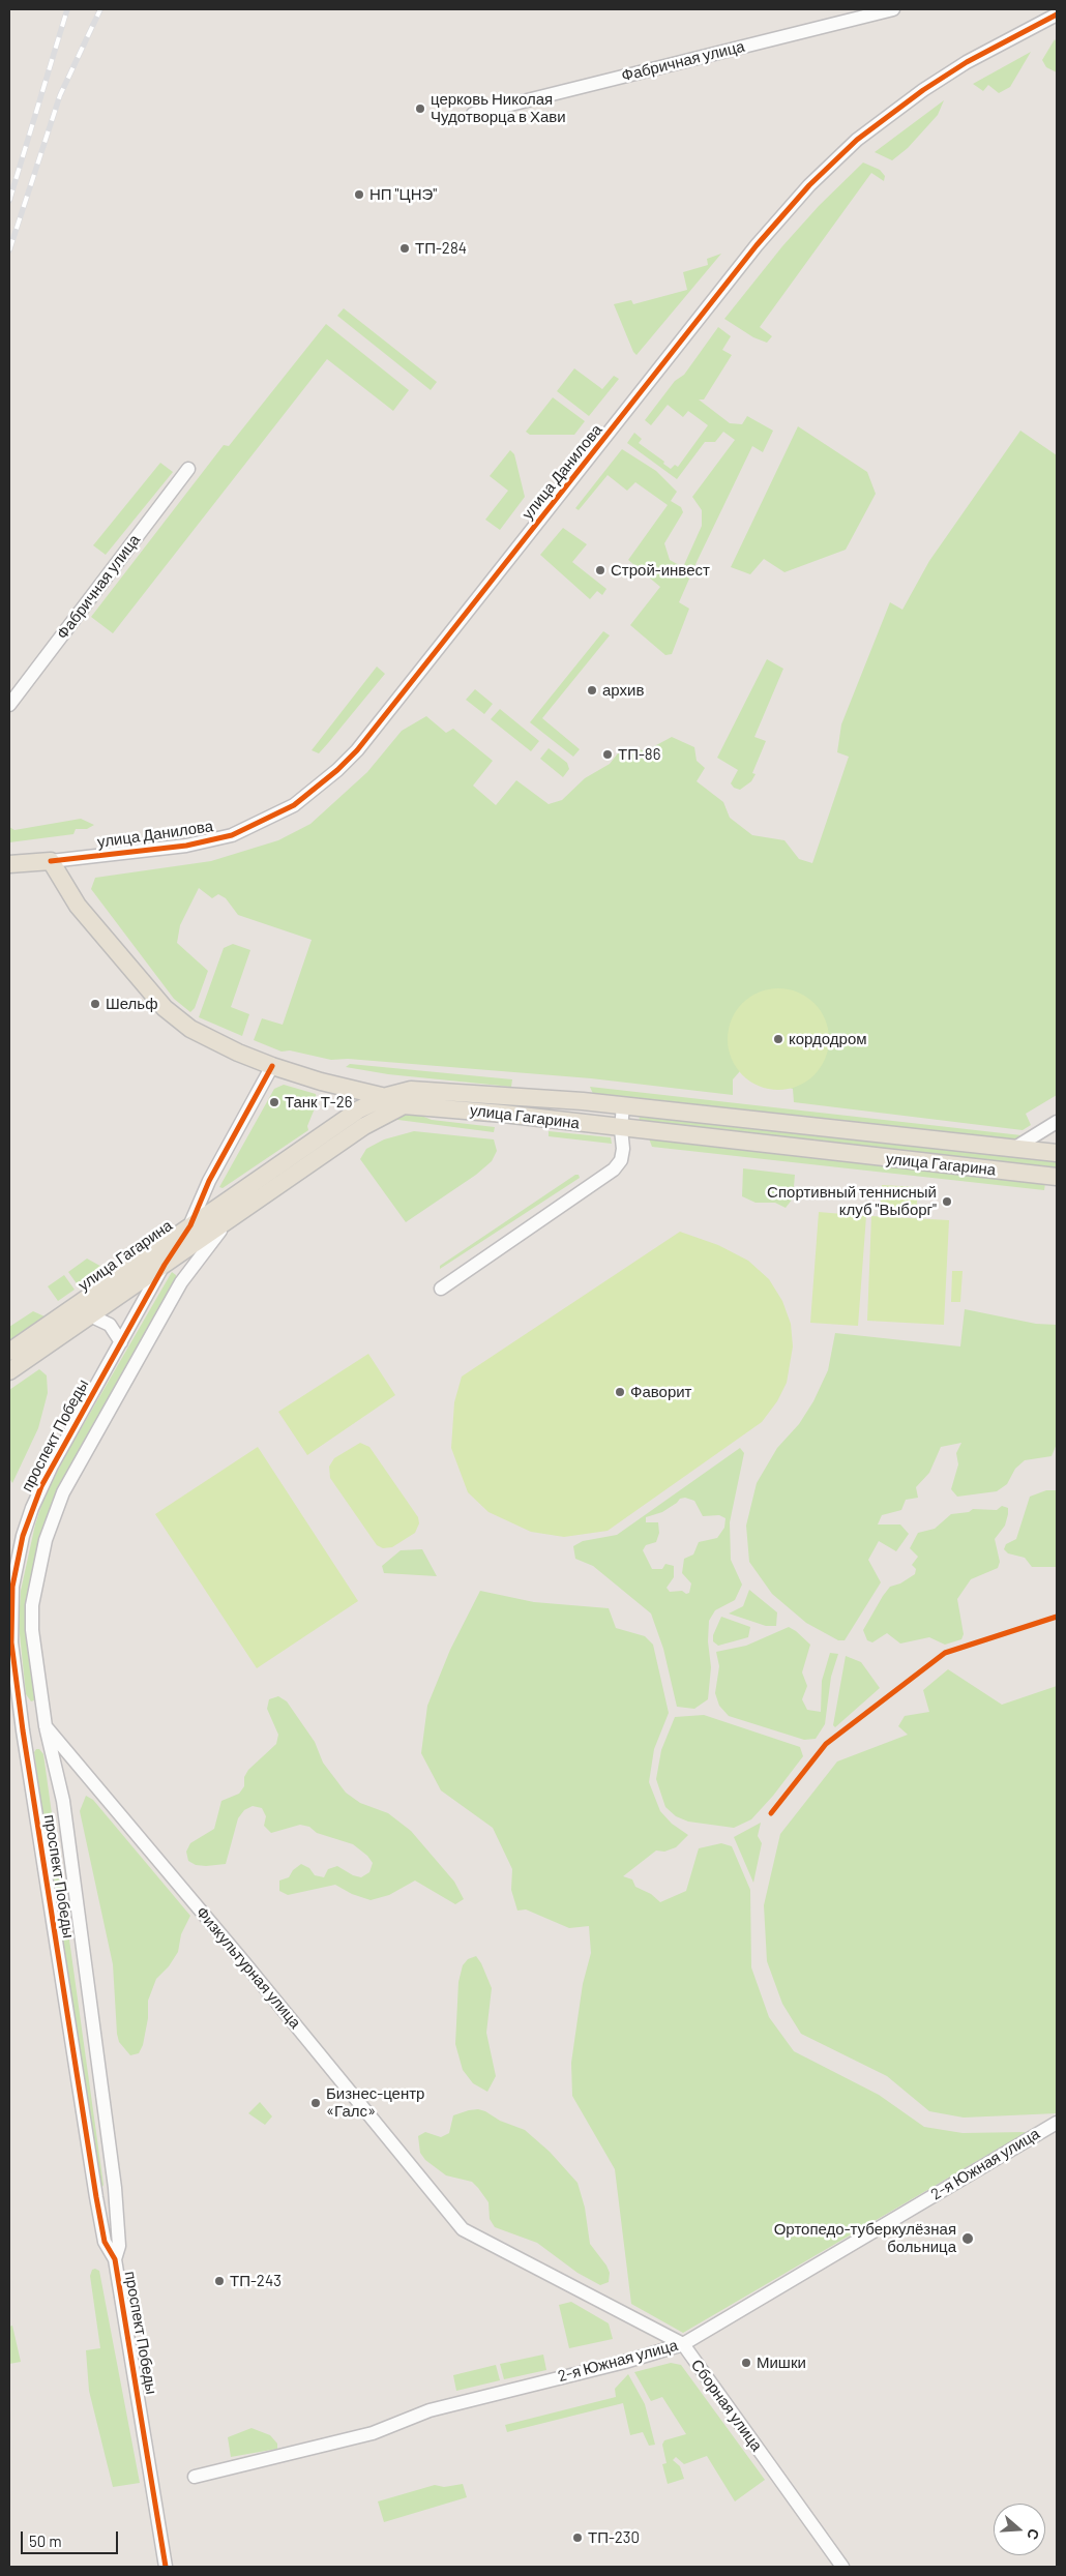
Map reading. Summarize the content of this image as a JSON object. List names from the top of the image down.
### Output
{
  "streets": {
    "main road": ["улица Гагарина"],
    "street": [
      "Фабричная улица",
      "улица Данилова",
      "проспект Победы",
      "Физкультурная улица",
      "2-я Южная улица",
      "Сборная улица"
    ]
  },
  "crossings": [
    ["улица Гагарина", "проспект Победы"],
    ["проспект Победы", "Физкультурная улица"],
    ["Физкультурная улица", "Сборная улица"],
    ["2-я Южная улица", "Сборная улица"]
  ],
  "places": [
    "церковь Николая Чудотворца в Хави",
    "НП \"ЦНЭ\"",
    "ТП-284",
    "Строй-инвест",
    "архив",
    "ТП-86",
    "Шельф",
    "кордодром",
    "Танк Т-26",
    "Спортивный теннисный клуб \"Выборг\"",
    "Фаворит",
    "Бизнес-центр «Галс»",
    "Ортопедо-туберкулёзная больница",
    "ТП-243",
    "Мишки",
    "ТП-230"
  ],
  "scale_bar": "50 m",
  "north": "right"
}
